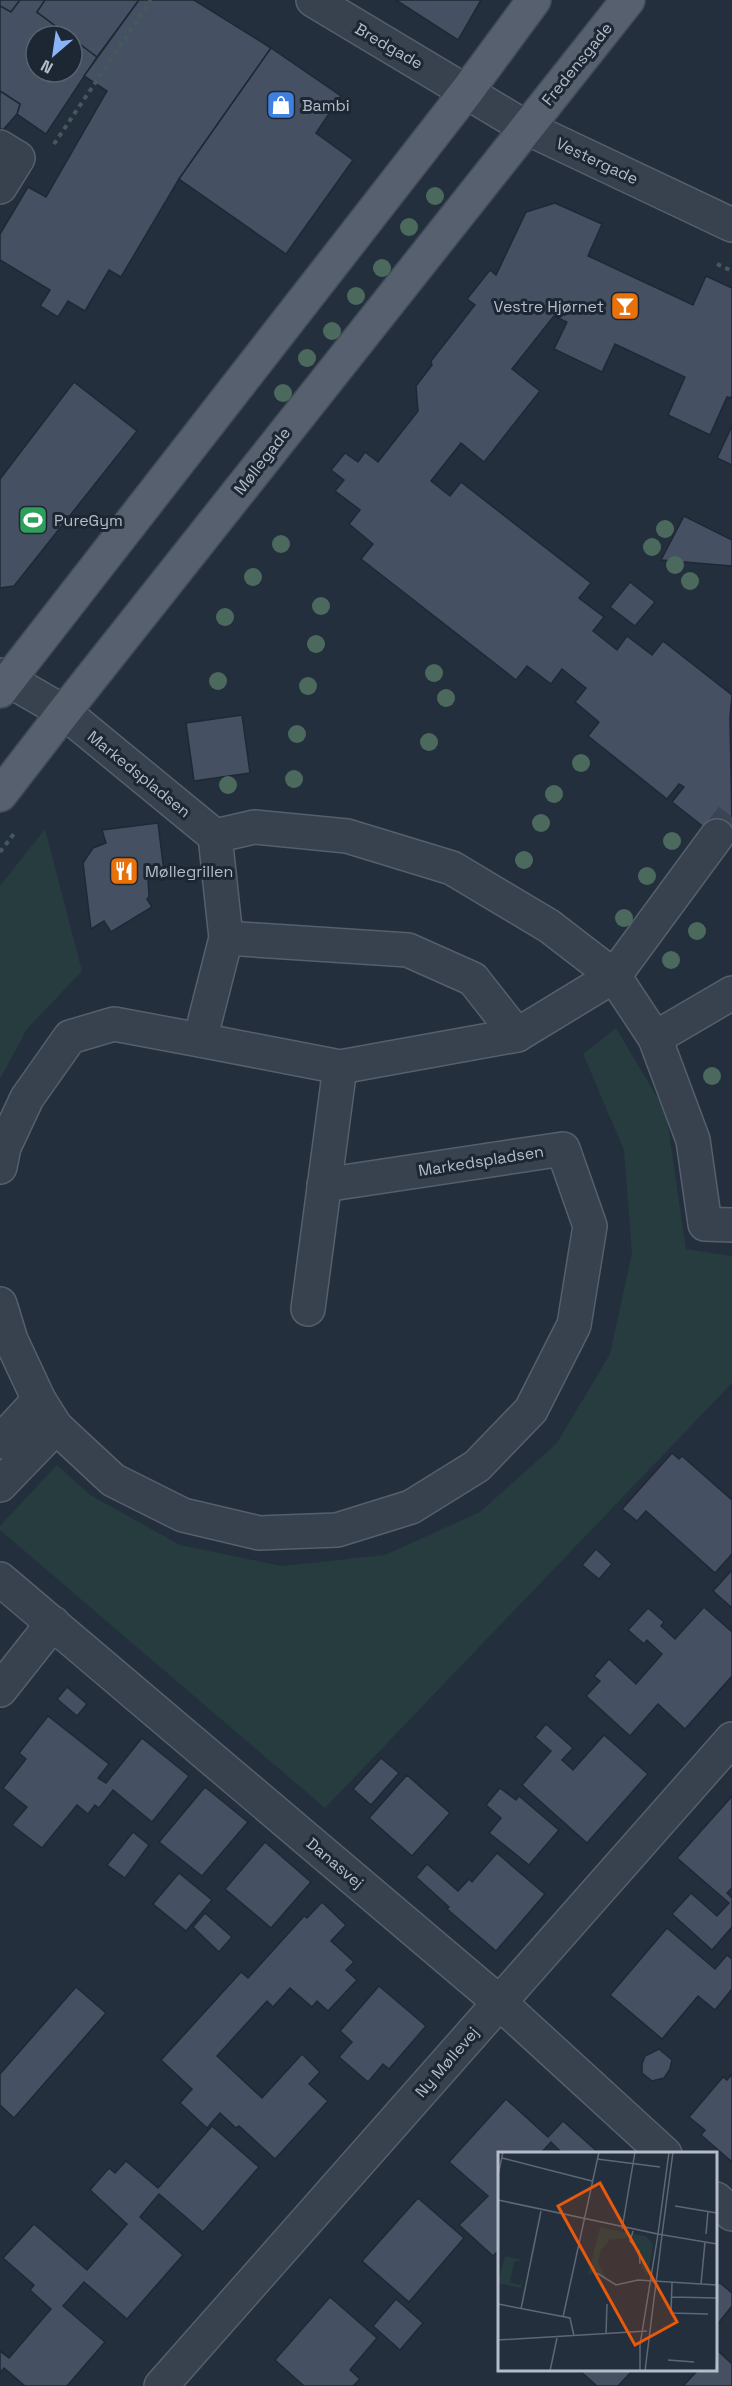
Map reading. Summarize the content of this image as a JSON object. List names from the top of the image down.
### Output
{
  "streets": {
    "main road": ["Fredensgade", "Møllegade"],
    "street": [
      "Bredgade",
      "Vestergade",
      "Markedspladsen",
      "Danasvej",
      "Ny Møllevej"
    ]
  },
  "crossings": [
    ["Bredgade", "Vestergade"],
    ["Fredensgade", "Vestergade"],
    ["Fredensgade", "Møllegade"],
    ["Vestergade", "Møllegade"],
    ["Møllegade", "Markedspladsen"],
    ["Danasvej", "Ny Møllevej"]
  ],
  "places": {
    "shop": ["Bambi"],
    "bar": ["Vestre Hjørnet"],
    "sports": ["PureGym"],
    "restaurant": ["Møllegrillen"]
  },
  "north": "bottom left"
}
